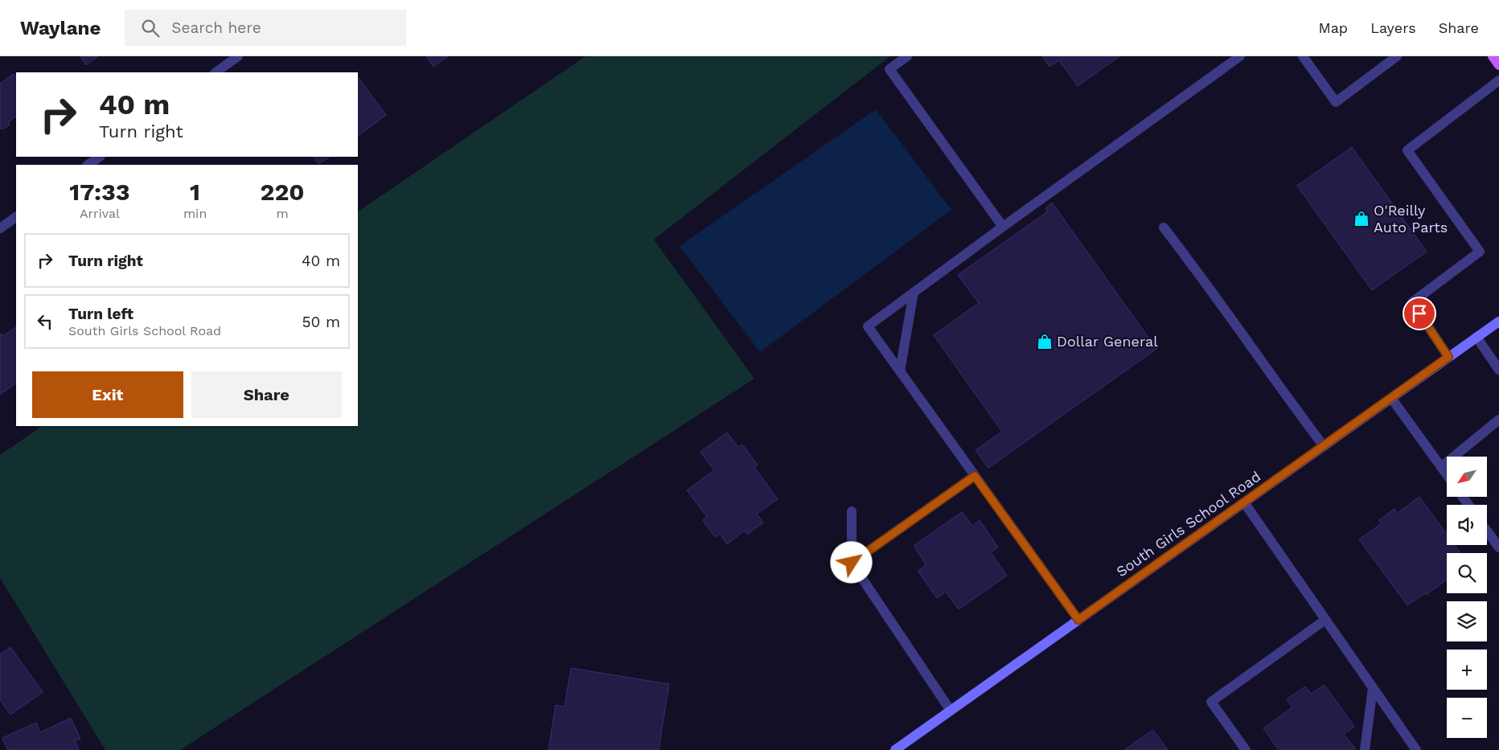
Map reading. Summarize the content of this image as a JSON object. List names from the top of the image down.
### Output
{
  "streets": {
    "main road": ["South Girls School Road"]
  },
  "places": {
    "shop": ["O'Reilly Auto Parts", "Dollar General"]
  },
  "north": "bottom left",
  "page": {
    "header": "Waylane",
    "search": "Search here",
    "nav": ["Map", "Layers", "Share"],
    "turn": ["40 m", "Turn right"],
    "eta": [
      "17:33",
      "Arrival",
      "1",
      "min",
      "220",
      "m"
    ],
    "list": [
      {
        "name": "Turn right",
        "value": "40 m"
      },
      {
        "name": "Turn left",
        "note": "South Girls School Road",
        "value": "50 m"
      }
    ],
    "buttons": ["Exit", "Share"],
    "map_buttons": ["+", "−"]
  }
}
